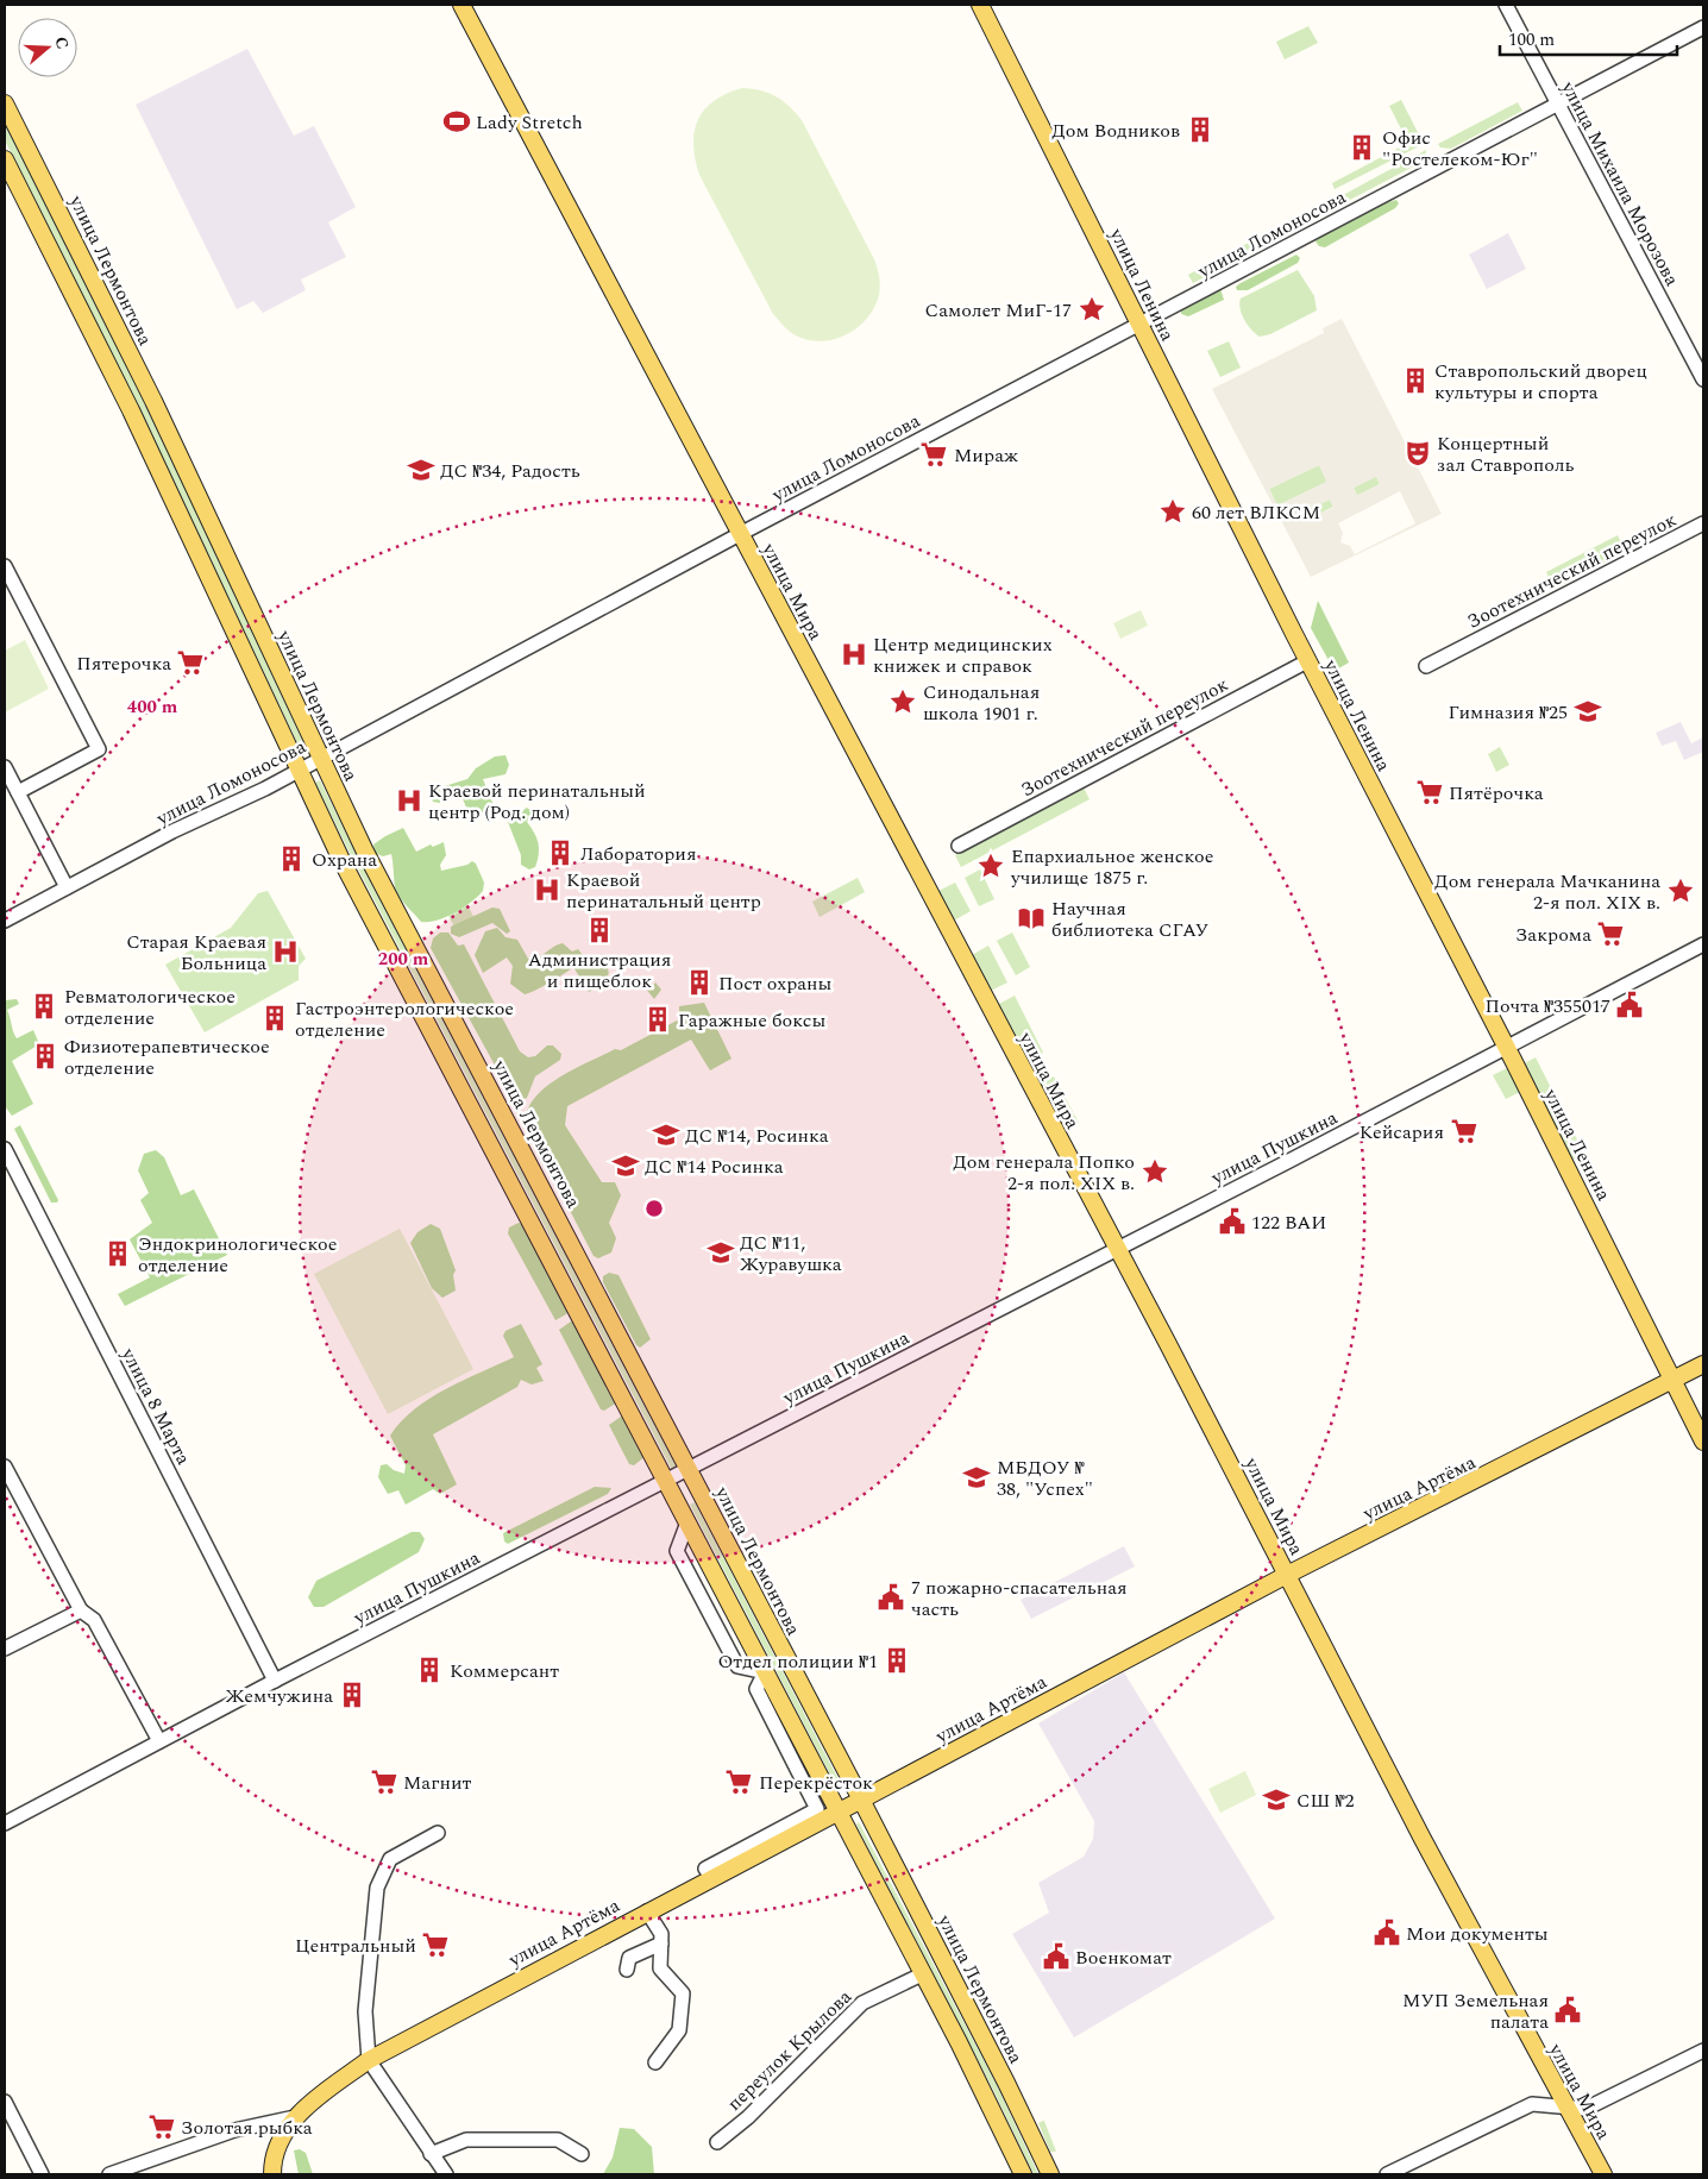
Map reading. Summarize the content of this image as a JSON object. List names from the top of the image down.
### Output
{
  "streets": {
    "main road": [
      "улица Лермонтова",
      "улица Ленина",
      "улица Мира",
      "улица Артёма"
    ],
    "street": [
      "улица Михаила Морозова",
      "улица Ломоносова",
      "Зоотехнический переулок",
      "улица Пушкина",
      "улица 8 Марта",
      "переулок Крылова"
    ]
  },
  "crossings": [
    ["улица Михаила Морозова", "улица Ломоносова"],
    ["улица Ломоносова", "улица Лермонтова"],
    ["улица Ломоносова", "улица Ленина"],
    ["улица Ломоносова", "улица Мира"],
    ["улица Лермонтова", "улица Пушкина"],
    ["улица Лермонтова", "улица Артёма"],
    ["улица Ленина", "Зоотехнический переулок"],
    ["улица Ленина", "улица Пушкина"],
    ["улица Ленина", "улица Артёма"],
    ["улица Мира", "улица Пушкина"],
    ["улица Мира", "улица Артёма"],
    ["улица Пушкина", "улица 8 Марта"]
  ],
  "places": {
    "sports": ["Lady Stretch"],
    "building": [
      "Дом Водников",
      "Офис \"Ростелеком-Юг\"",
      "Ставропольский дворец культуры и спорта",
      "Лаборатория",
      "Охрана",
      "Администрация и пищеблок",
      "Пост охраны",
      "Ревматологическое отделение",
      "Гастроэнтерологическое отделение",
      "Гаражные боксы",
      "Физиотерапевтическое отделение",
      "Эндокринологическое отделение",
      "Отдел полиции №1",
      "Коммерсант",
      "Жемчужина"
    ],
    "place": [
      "Самолет МиГ-17",
      "60 лет ВЛКСМ",
      "Синодальная школа 1901 г.",
      "Епархиальное женское училище 1875 г.",
      "Дом генерала Мачканина 2-я пол. XIX в.",
      "Дом генерала Попко 2-я пол. XIX в."
    ],
    "theatre": ["Концертный зал Ставрополь"],
    "supermarket": [
      "Мираж",
      "Пятерочка",
      "Пятёрочка",
      "Закрома",
      "Кейсария",
      "Магнит",
      "Перекрёсток",
      "Центральный",
      "Золотая рыбка"
    ],
    "school or university": [
      "ДС №34, Радость",
      "Гимназия №25",
      "ДС №14, Росинка",
      "ДС №14 Росинка",
      "ДС №11, Журавушка",
      "МБДОУ № 38, \"Успех\"",
      "СШ №2"
    ],
    "hospital": [
      "Центр медицинских книжек и справок",
      "Краевой перинатальный центр (Род. дом)",
      "Краевой перинатальный центр",
      "Старая Краевая Больница"
    ],
    "library": ["Научная библиотека СГАУ"],
    "public building": [
      "Почта №355017",
      "122 ВАИ",
      "7 пожарно-спасательная часть",
      "Мои документы",
      "Военкомат",
      "МУП Земельная палата"
    ]
  },
  "scale_bar": "100 m",
  "north": "right",
  "rings": ["400 m", "200 m"]
}
